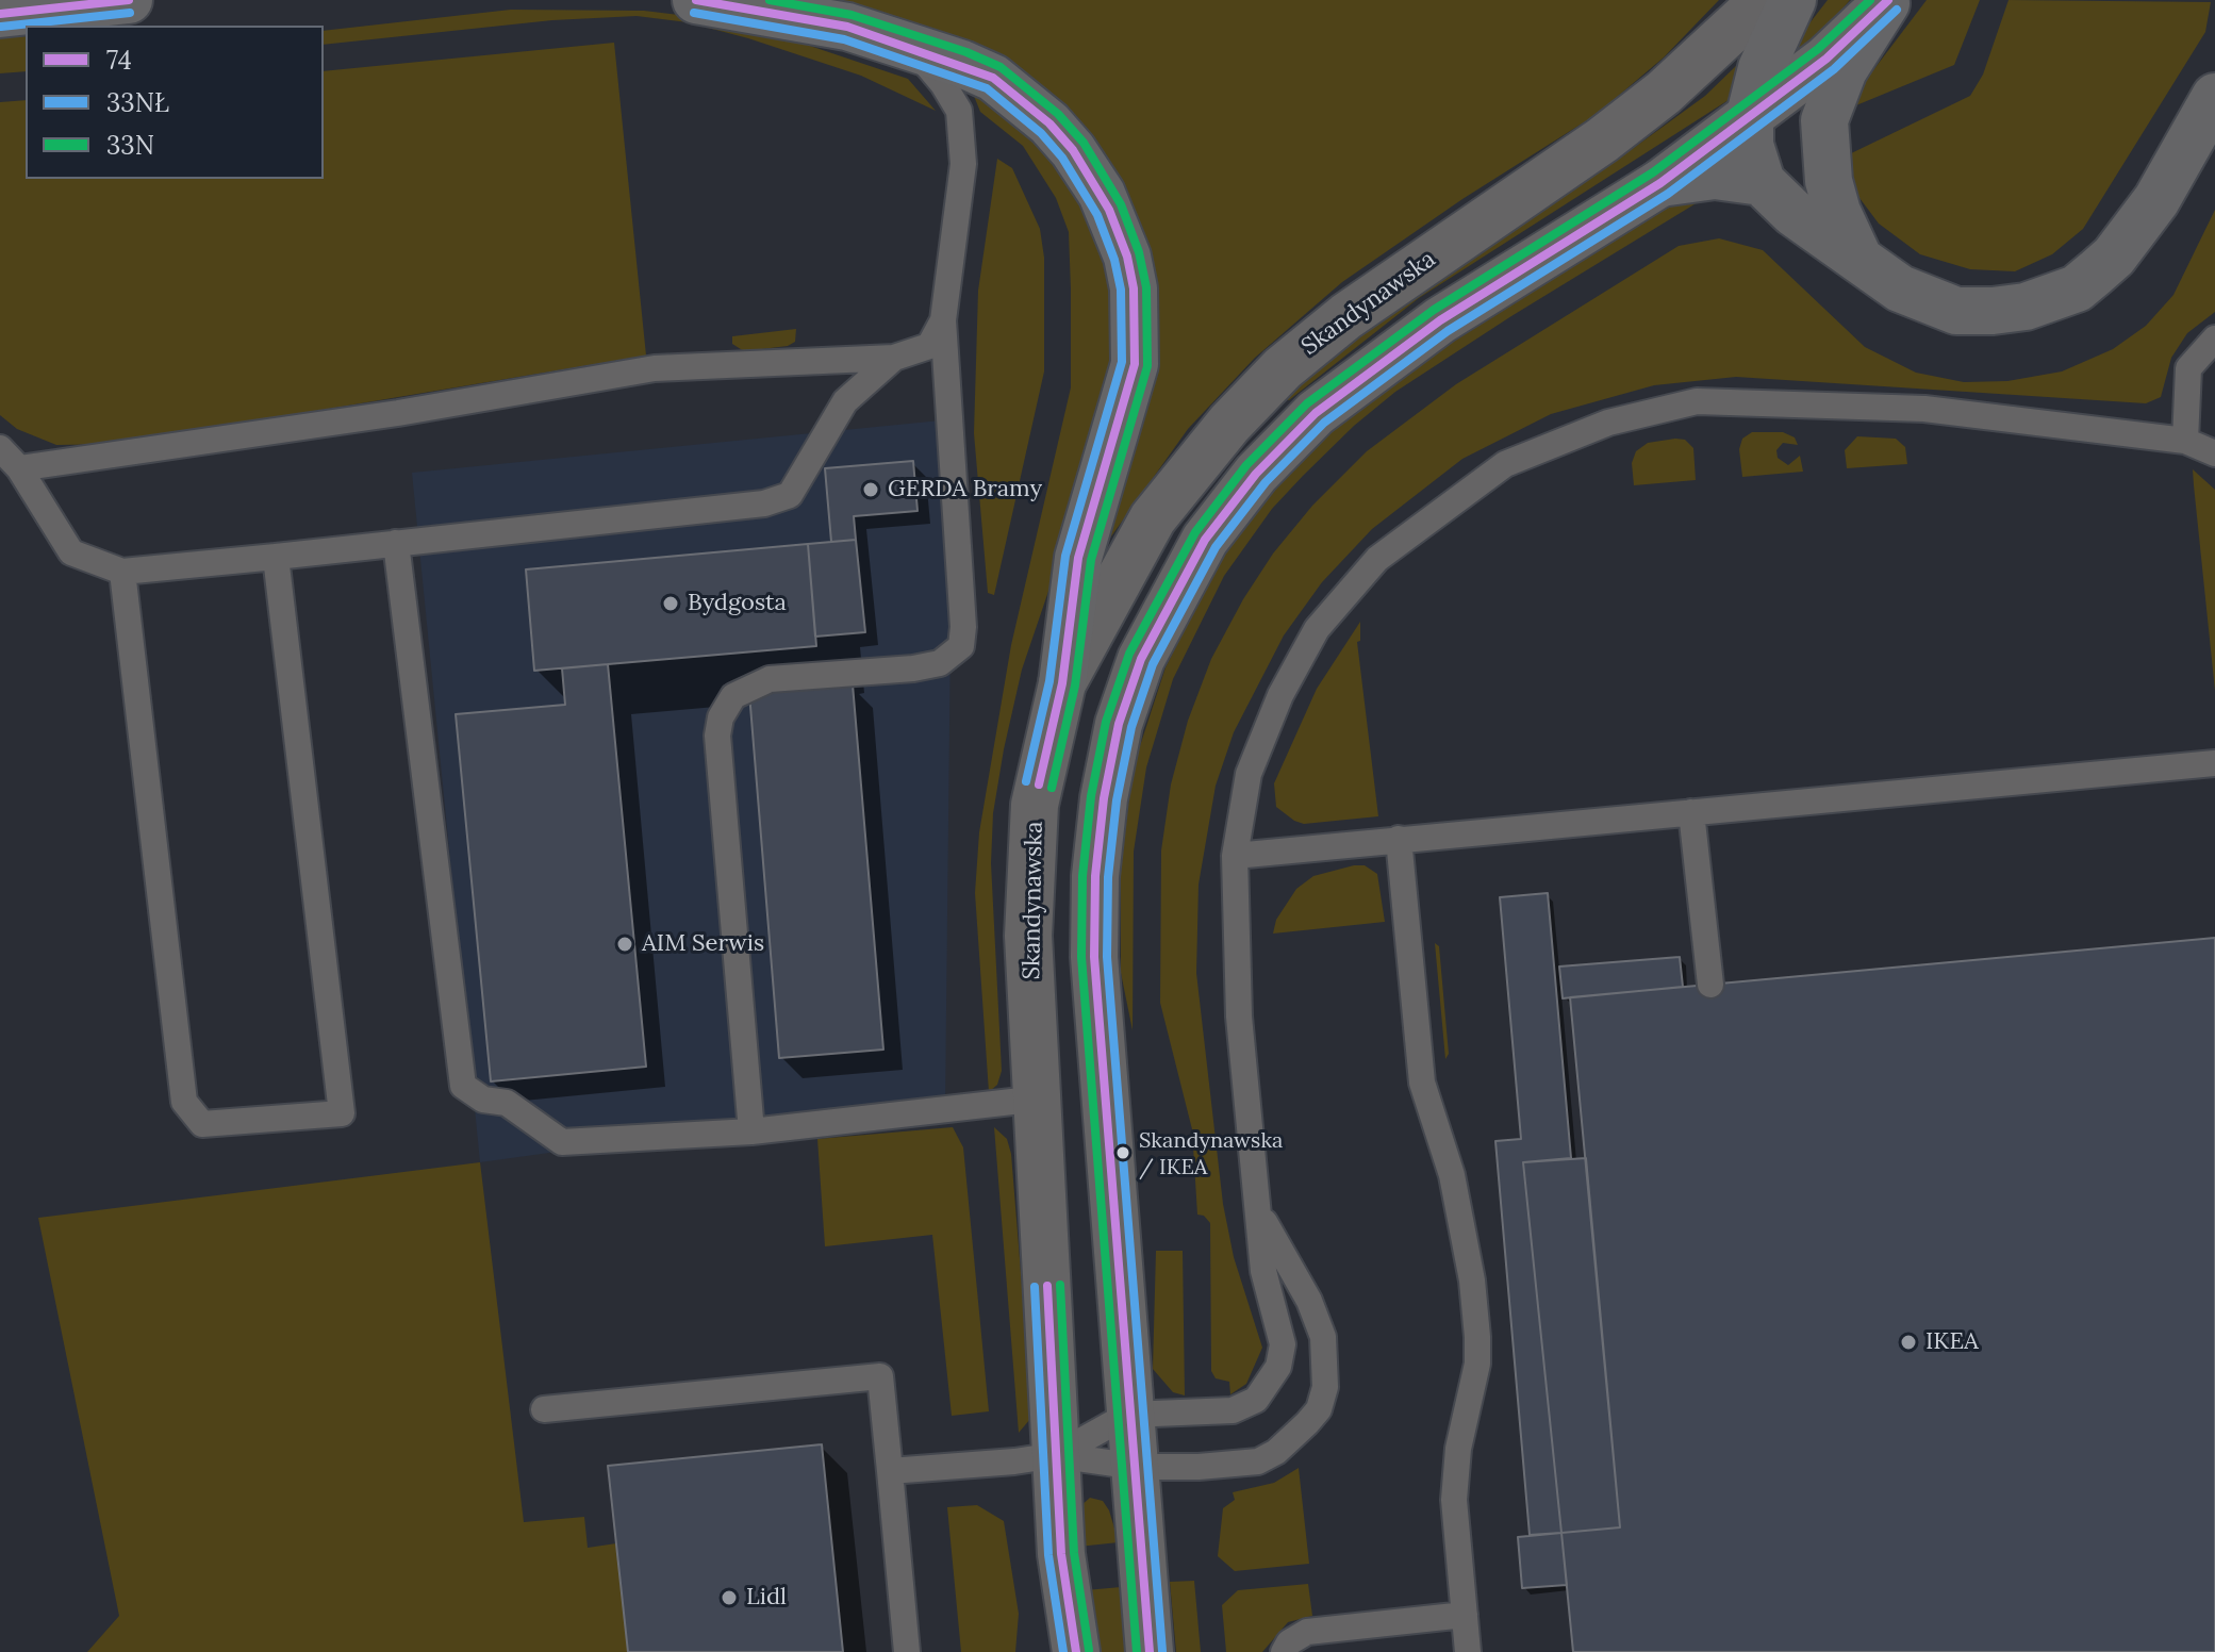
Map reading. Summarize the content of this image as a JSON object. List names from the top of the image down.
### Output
{
  "streets": {
    "street": ["Skandynawska"]
  },
  "places": [
    "GERDA Bramy",
    "Bydgosta",
    "AIM Serwis",
    "Skandynawska / IKEA",
    "IKEA",
    "Lidl"
  ],
  "lines": ["transit line 74", "transit line 33N", "transit line 33NŁ"],
  "legend": ["74", "33NŁ", "33N"]
}
